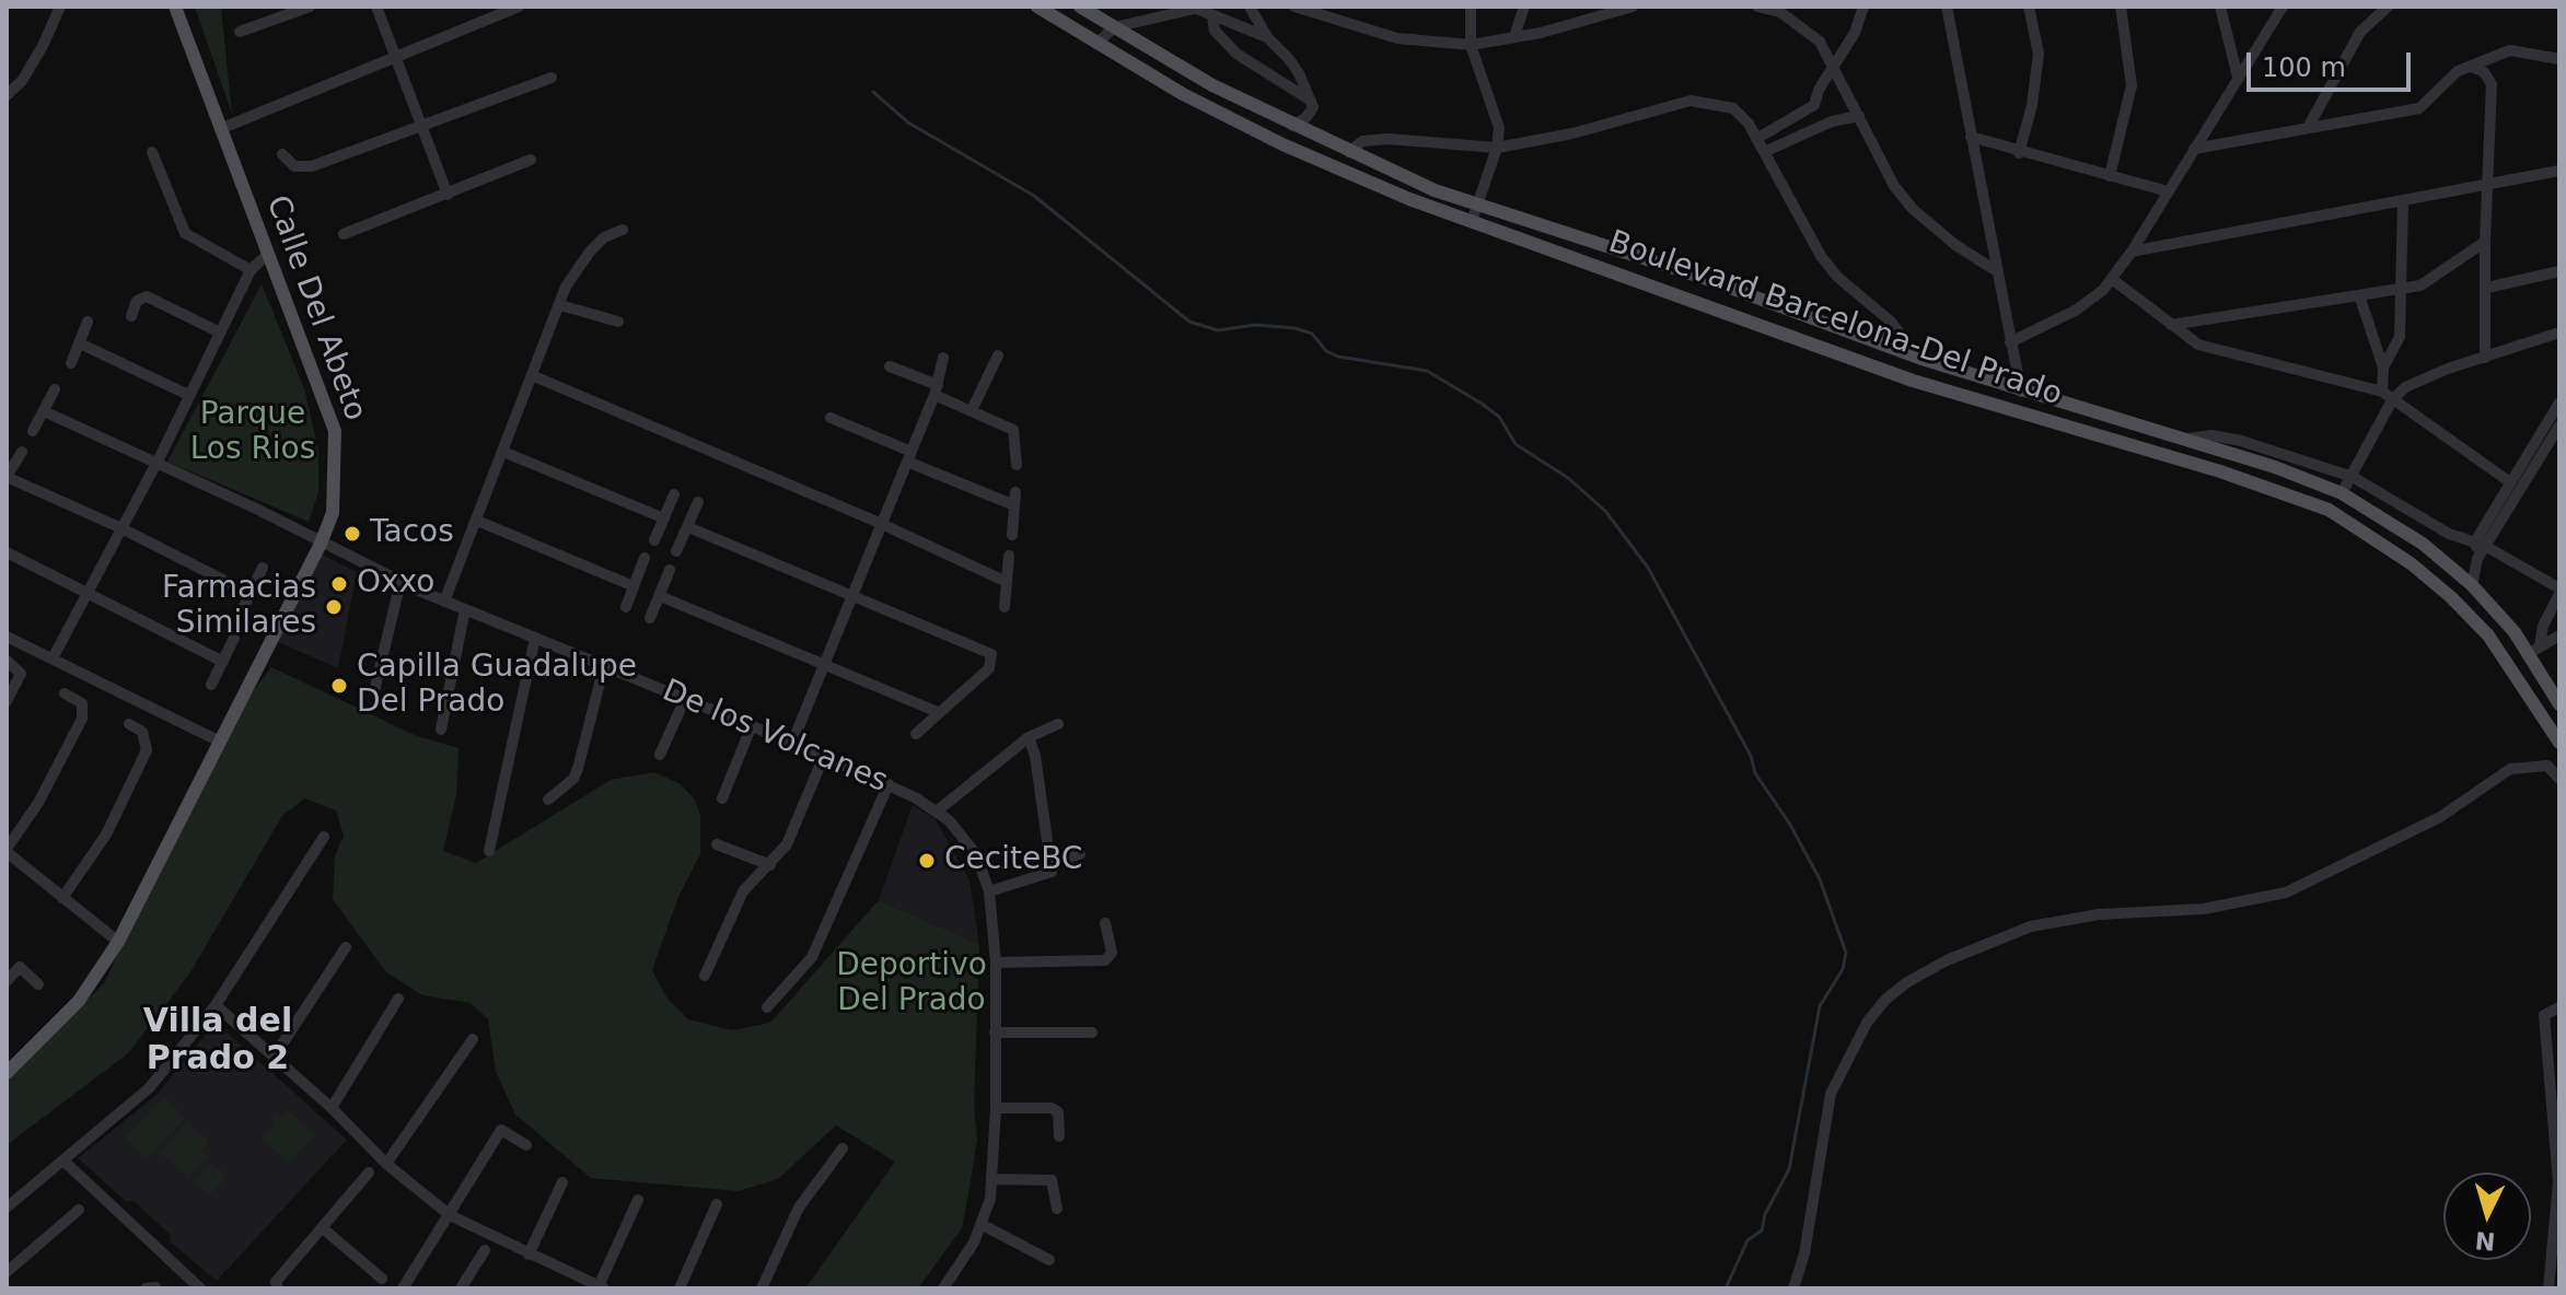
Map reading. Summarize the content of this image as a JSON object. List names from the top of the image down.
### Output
{
  "streets": {
    "main road": ["Calle Del Abeto", "Boulevard Barcelona-Del Prado"],
    "street": ["De los Volcanes"]
  },
  "crossings": [
    ["Calle Del Abeto", "De los Volcanes"]
  ],
  "districts": ["Villa del Prado 2"],
  "parks": ["Parque Los Rios", "Deportivo Del Prado"],
  "places": [
    "Tacos",
    "Oxxo",
    "Farmacias Similares",
    "Capilla Guadalupe Del Prado",
    "CeciteBC"
  ],
  "scale_bar": "100 m",
  "north": "bottom"
}
